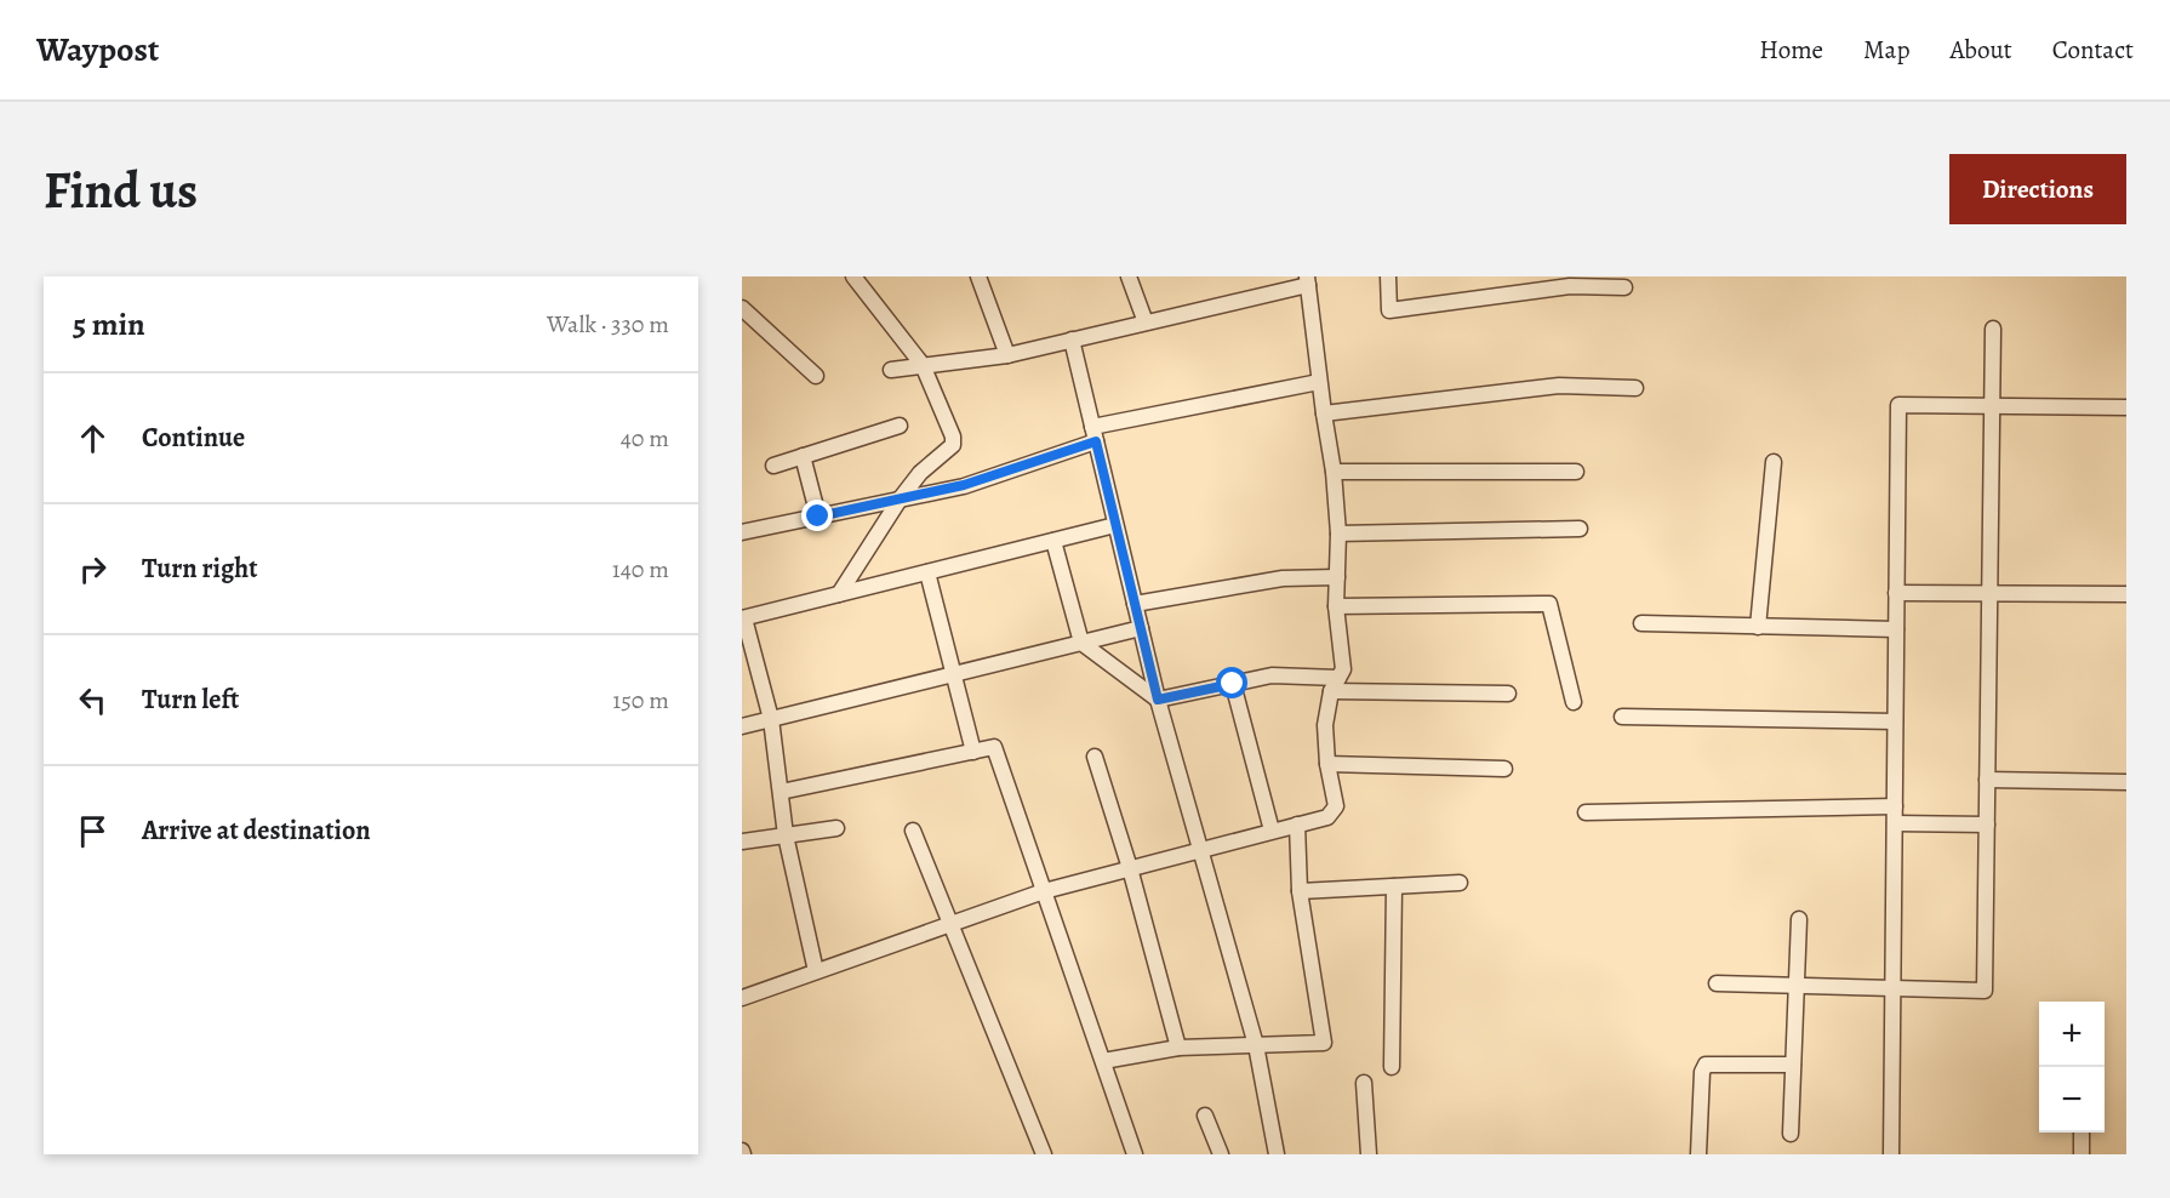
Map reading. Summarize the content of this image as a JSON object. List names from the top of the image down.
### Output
{
  "page": {
    "header": "Waypost",
    "nav": [
      "Home",
      "Map",
      "About",
      "Contact"
    ],
    "buttons": "Directions",
    "title": "Find us",
    "heading": ["5 min", "Walk · 330 m"],
    "list": [
      ["Continue", "40 m"],
      ["Turn right", "140 m"],
      ["Turn left", "150 m"],
      "Arrive at destination"
    ],
    "map_buttons": ["+", "−"]
  }
}
